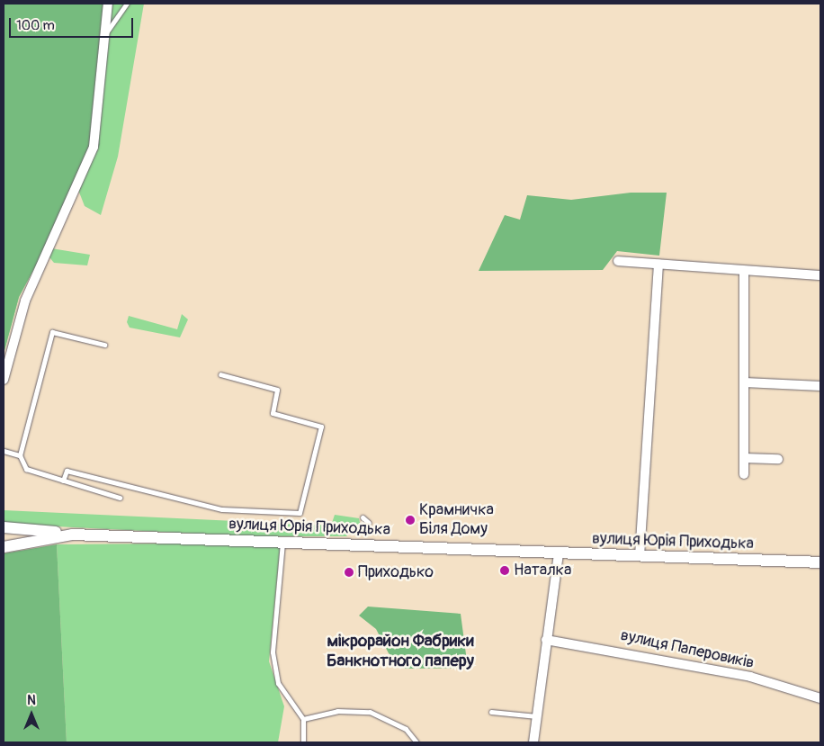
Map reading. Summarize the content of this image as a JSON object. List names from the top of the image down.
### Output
{
  "streets": {
    "street": ["вулиця Юрія Приходька", "вулиця Паперовиків"]
  },
  "districts": ["мікрорайон Фабрики Банкнотного паперу"],
  "places": ["Крамничка Біля Дому", "Наталка", "Приходько"],
  "scale_bar": "100 m",
  "north": "top"
}
